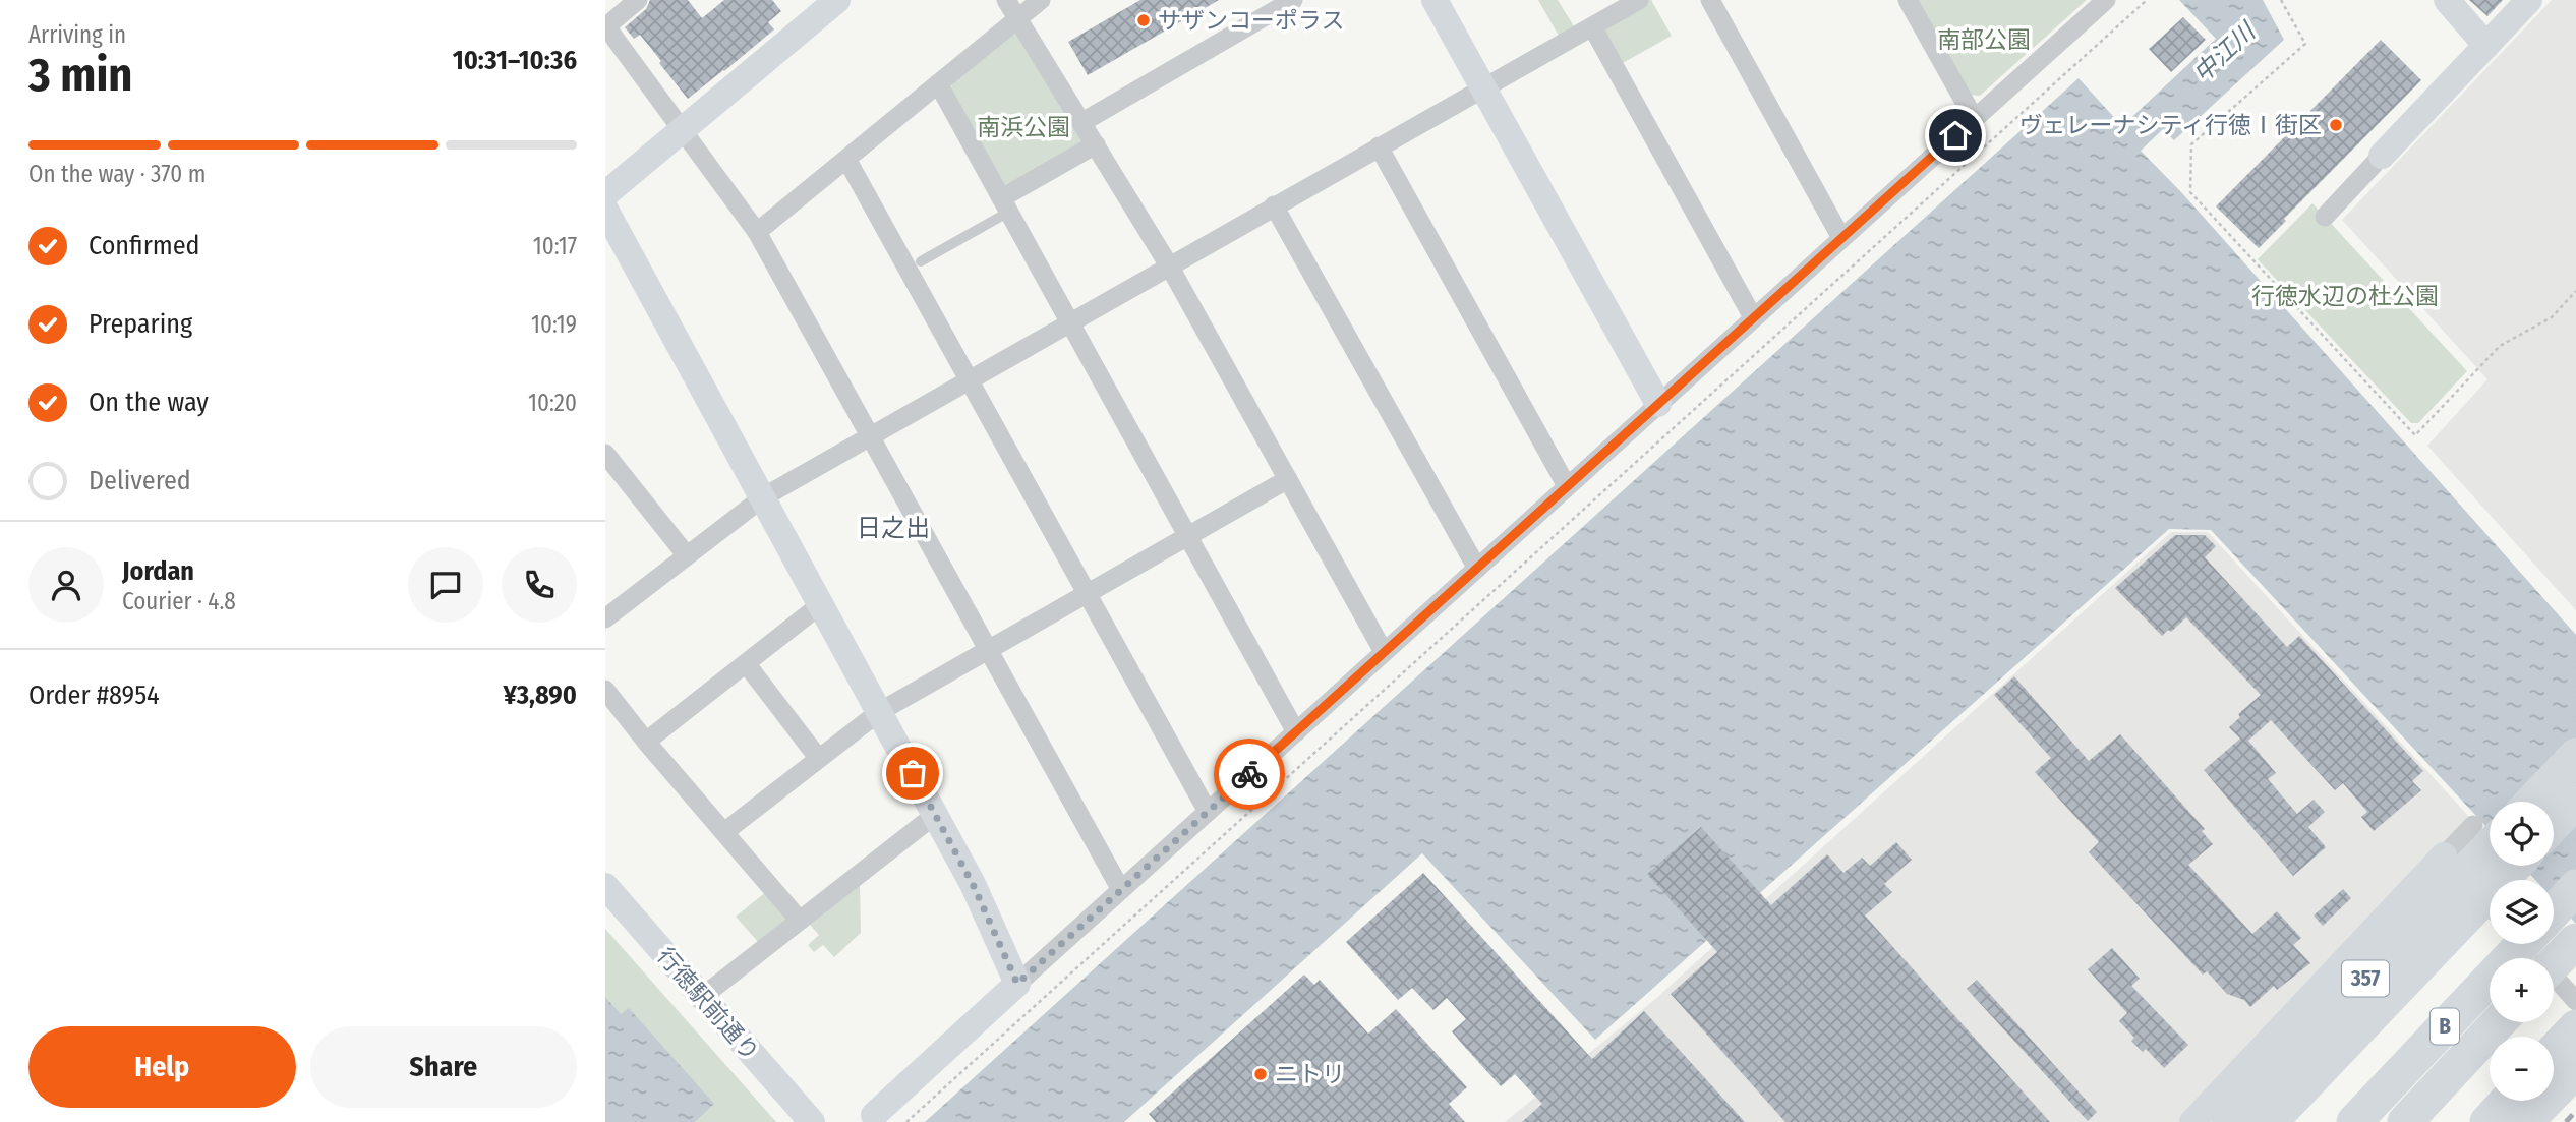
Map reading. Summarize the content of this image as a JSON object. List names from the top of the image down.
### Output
{
  "streets": {
    "highway": ["357", "B"],
    "street": ["行徳駅前通り"]
  },
  "districts": ["日之出"],
  "water": ["中江川"],
  "parks": ["南部公園", "南浜公園", "行徳水辺の杜公園"],
  "places": ["サザンコーポラス", "ヴェレーナシティ行徳Ⅰ街区", "ニトリ"],
  "page": {
    "heading": ["3 min", "Arriving in", "10:31–10:36"],
    "panel": [
      "Jordan",
      "Courier · 4.8",
      "Order #8954",
      "¥3,890"
    ],
    "bar": "On the way · 370 m",
    "list": [
      ["Confirmed", "10:17"],
      ["Preparing", "10:19"],
      ["On the way", "10:20"],
      "Delivered"
    ],
    "map_buttons": ["+", "−"],
    "buttons": ["Help", "Share"]
  }
}
